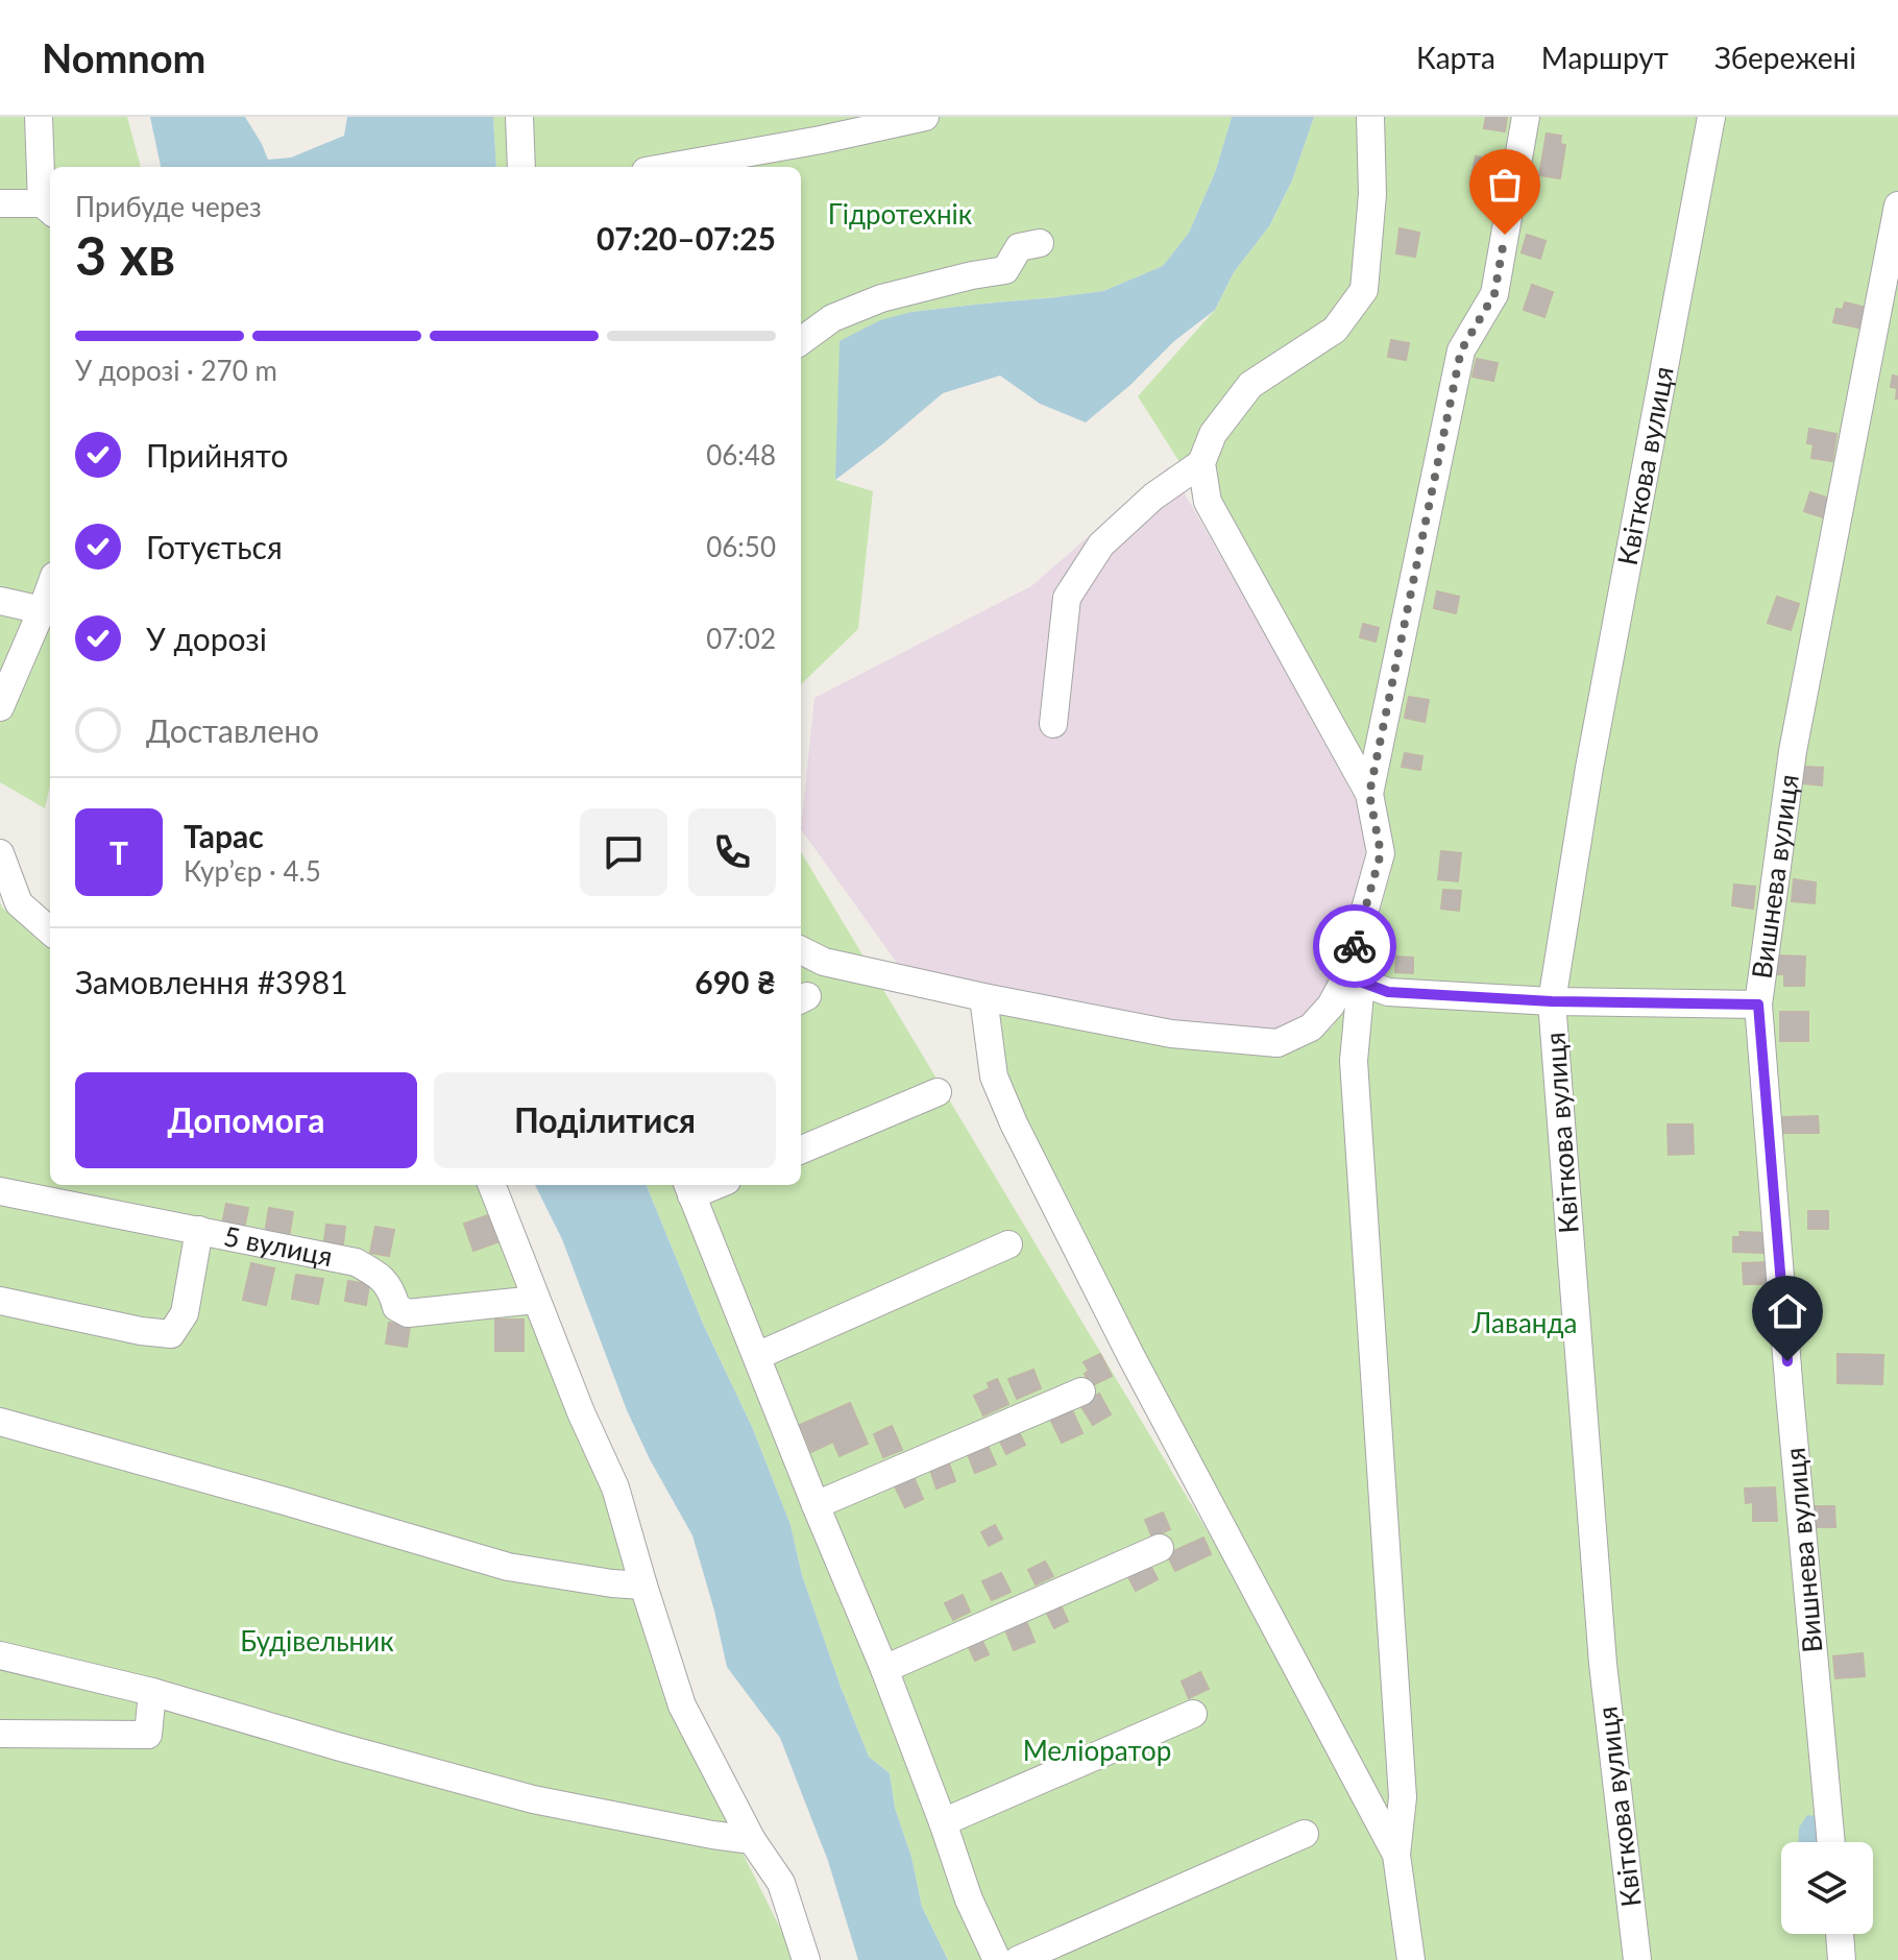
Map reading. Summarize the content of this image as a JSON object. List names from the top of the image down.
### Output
{
  "streets": {
    "street": ["Квіткова вулиця", "Вишнева вулиця", "5 вулиця"]
  },
  "parks": [
    "Гідротехнік",
    "Лаванда",
    "Будівельник",
    "Меліоратор"
  ],
  "page": {
    "header": "Nomnom",
    "nav": ["Карта", "Маршрут", "Збережені"],
    "heading": ["3 хв", "Прибуде через", "07:20–07:25"],
    "panel": [
      "Тарас",
      "Кур’єр · 4.5",
      "Замовлення #3981",
      "690 ₴"
    ],
    "bar": "У дорозі · 270 m",
    "list": [
      ["Прийнято", "06:48"],
      ["Готується", "06:50"],
      ["У дорозі", "07:02"],
      "Доставлено"
    ],
    "round": "Т",
    "buttons": ["Допомога", "Поділитися"]
  }
}
